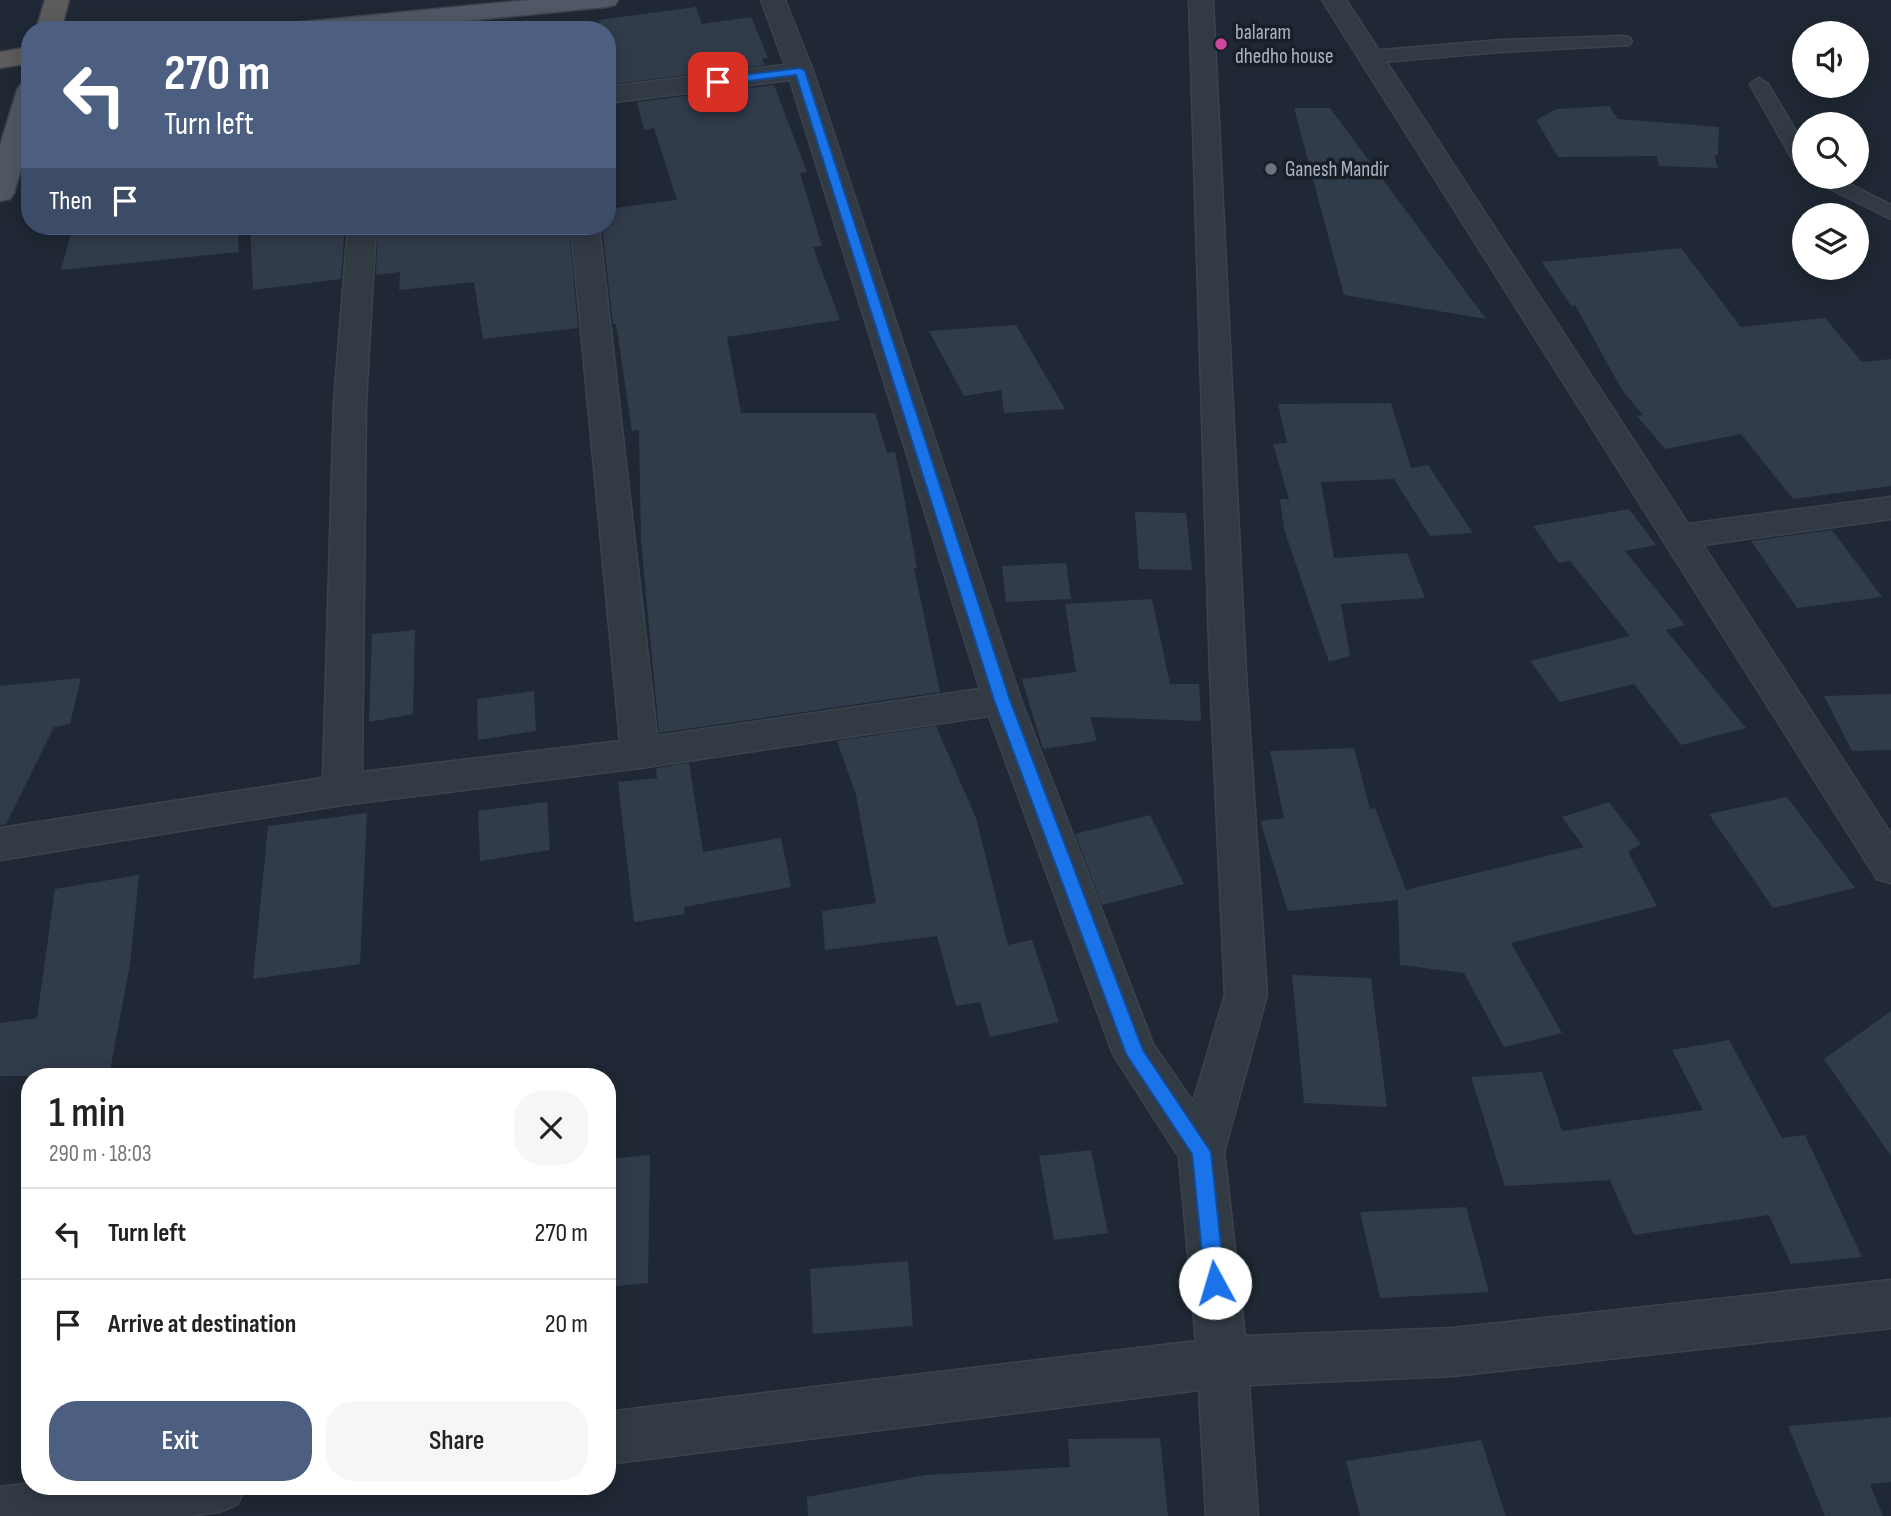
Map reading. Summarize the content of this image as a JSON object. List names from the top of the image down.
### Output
{
  "places": ["balaram dhedho house", "Ganesh Mandir"],
  "page": {
    "turn": ["270 m", "Turn left"],
    "then": "Then",
    "heading": ["1 min", "290 m · 18:03"],
    "list": [
      {
        "name": "Turn left",
        "value": "270 m"
      },
      {
        "name": "Arrive at destination",
        "value": "20 m"
      }
    ],
    "buttons": ["Exit", "Share"]
  }
}
